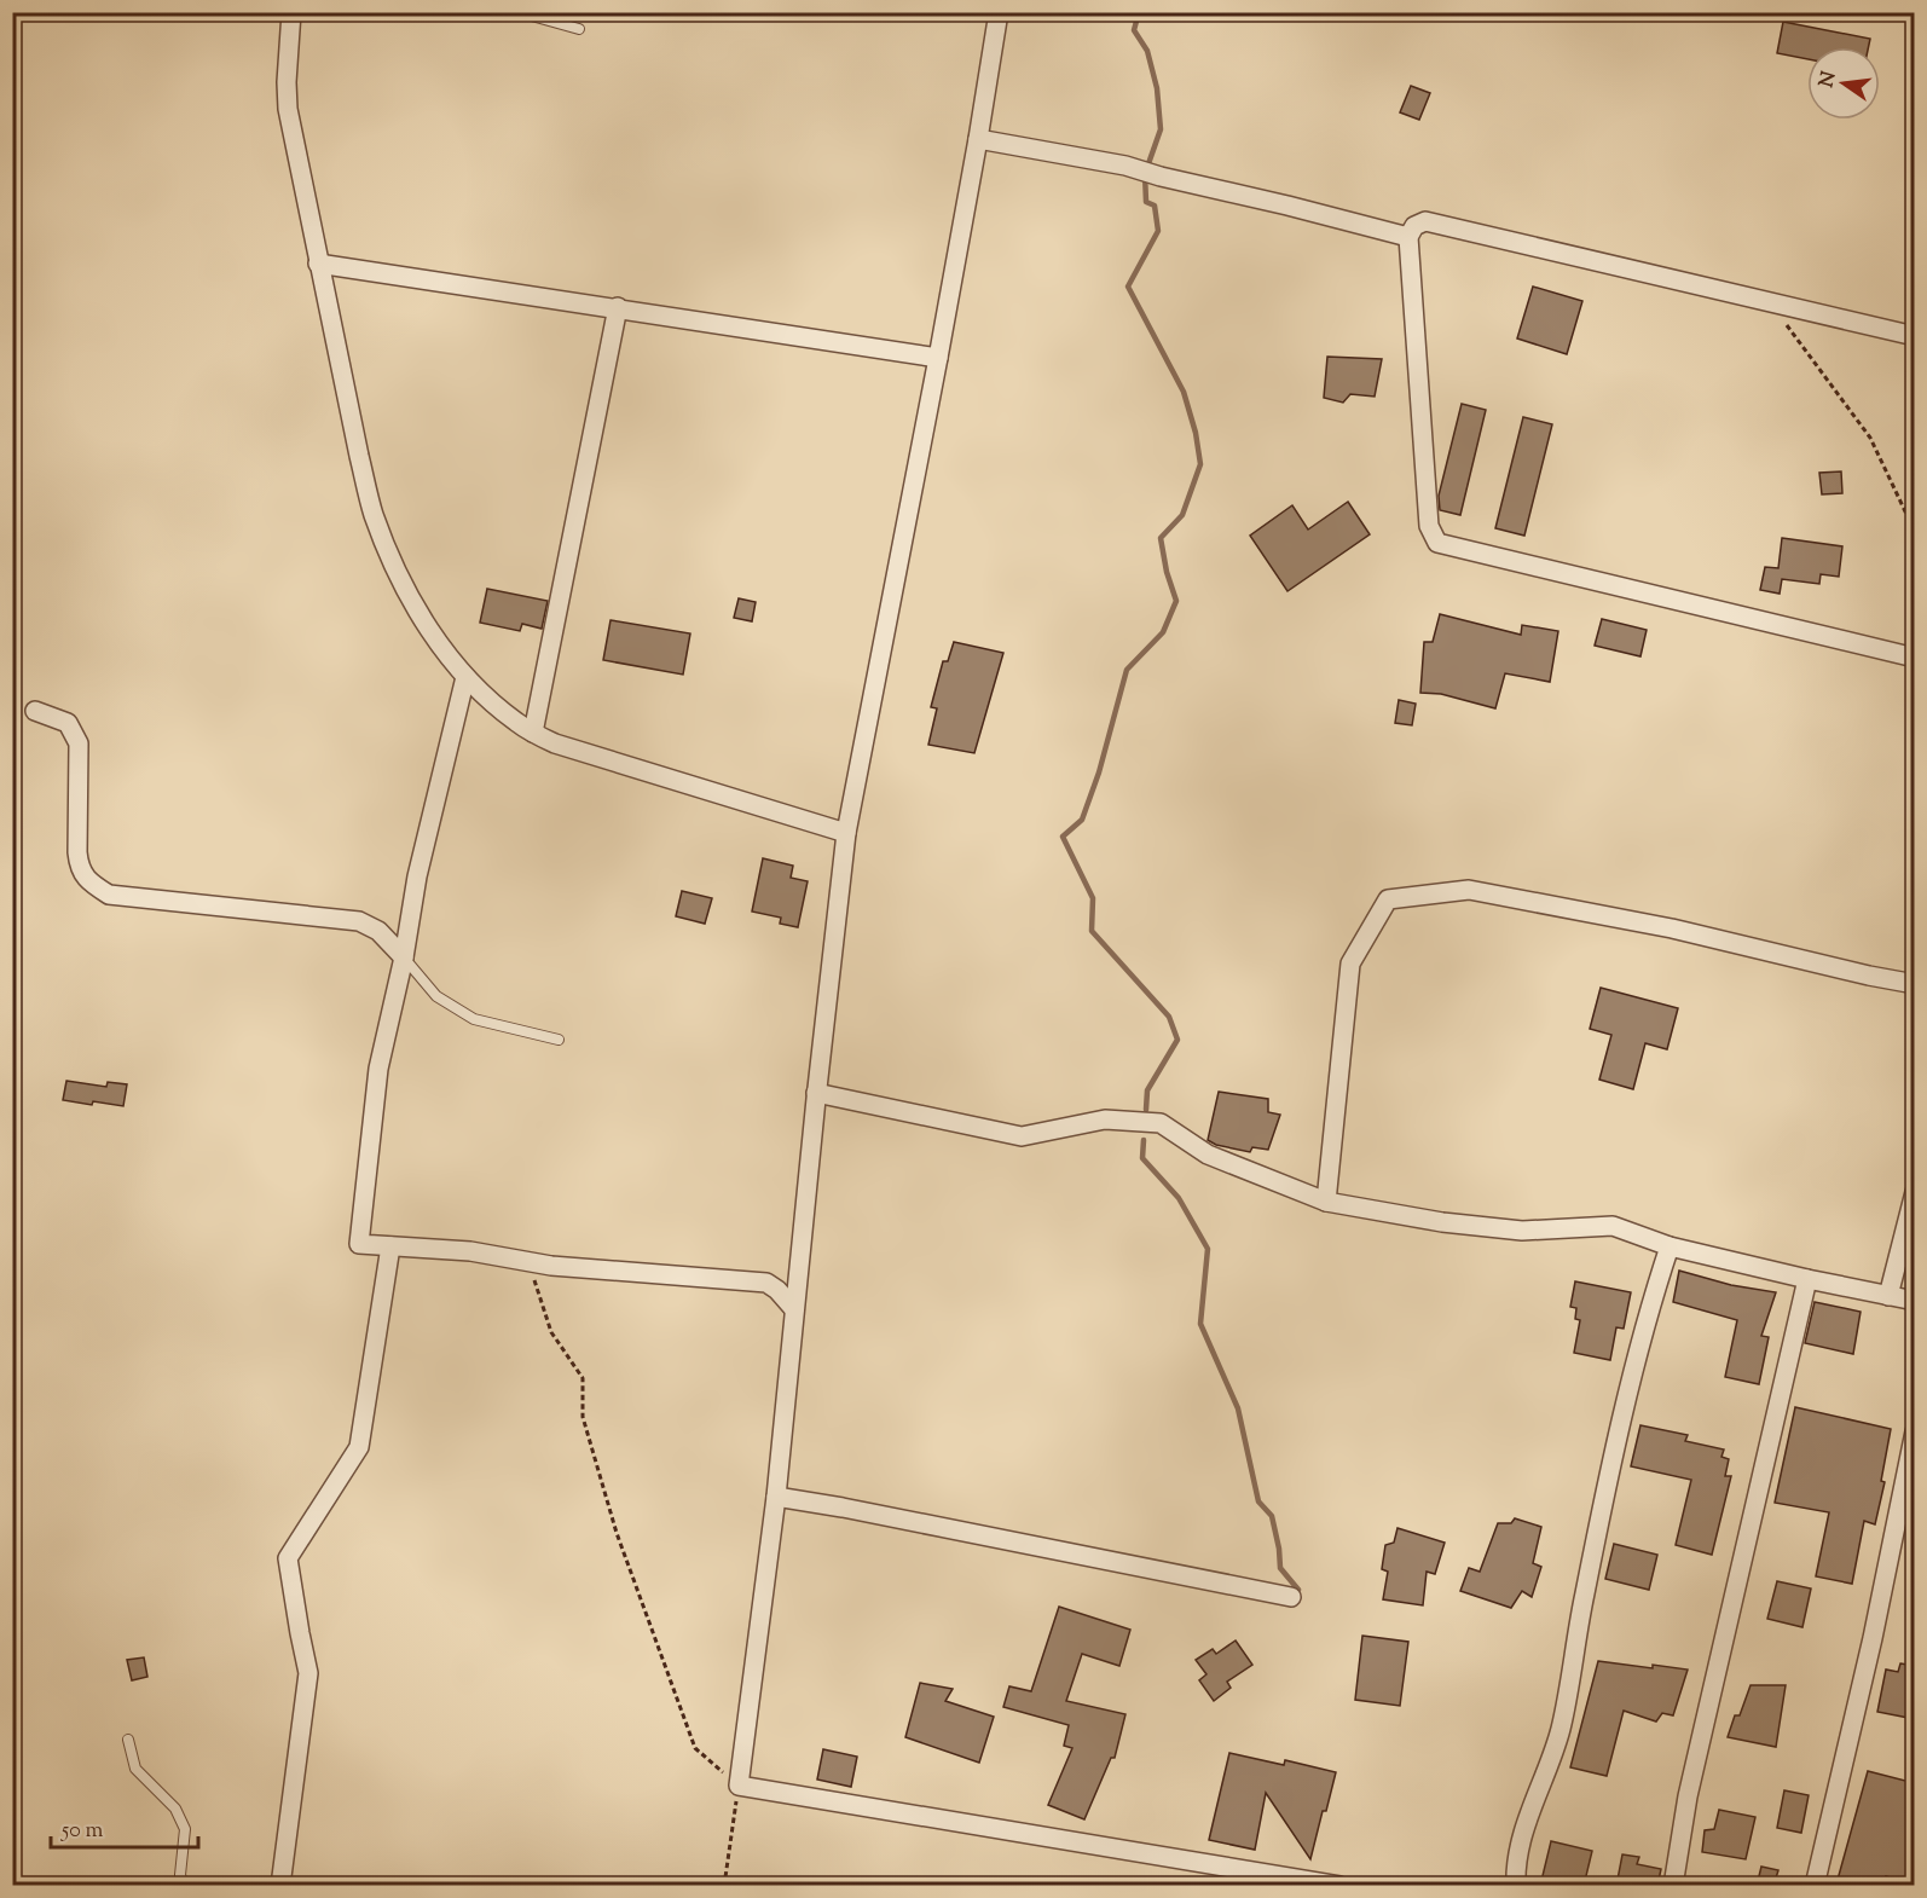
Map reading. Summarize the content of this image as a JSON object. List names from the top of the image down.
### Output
{
  "scale_bar": "50 m",
  "north": "left"
}
